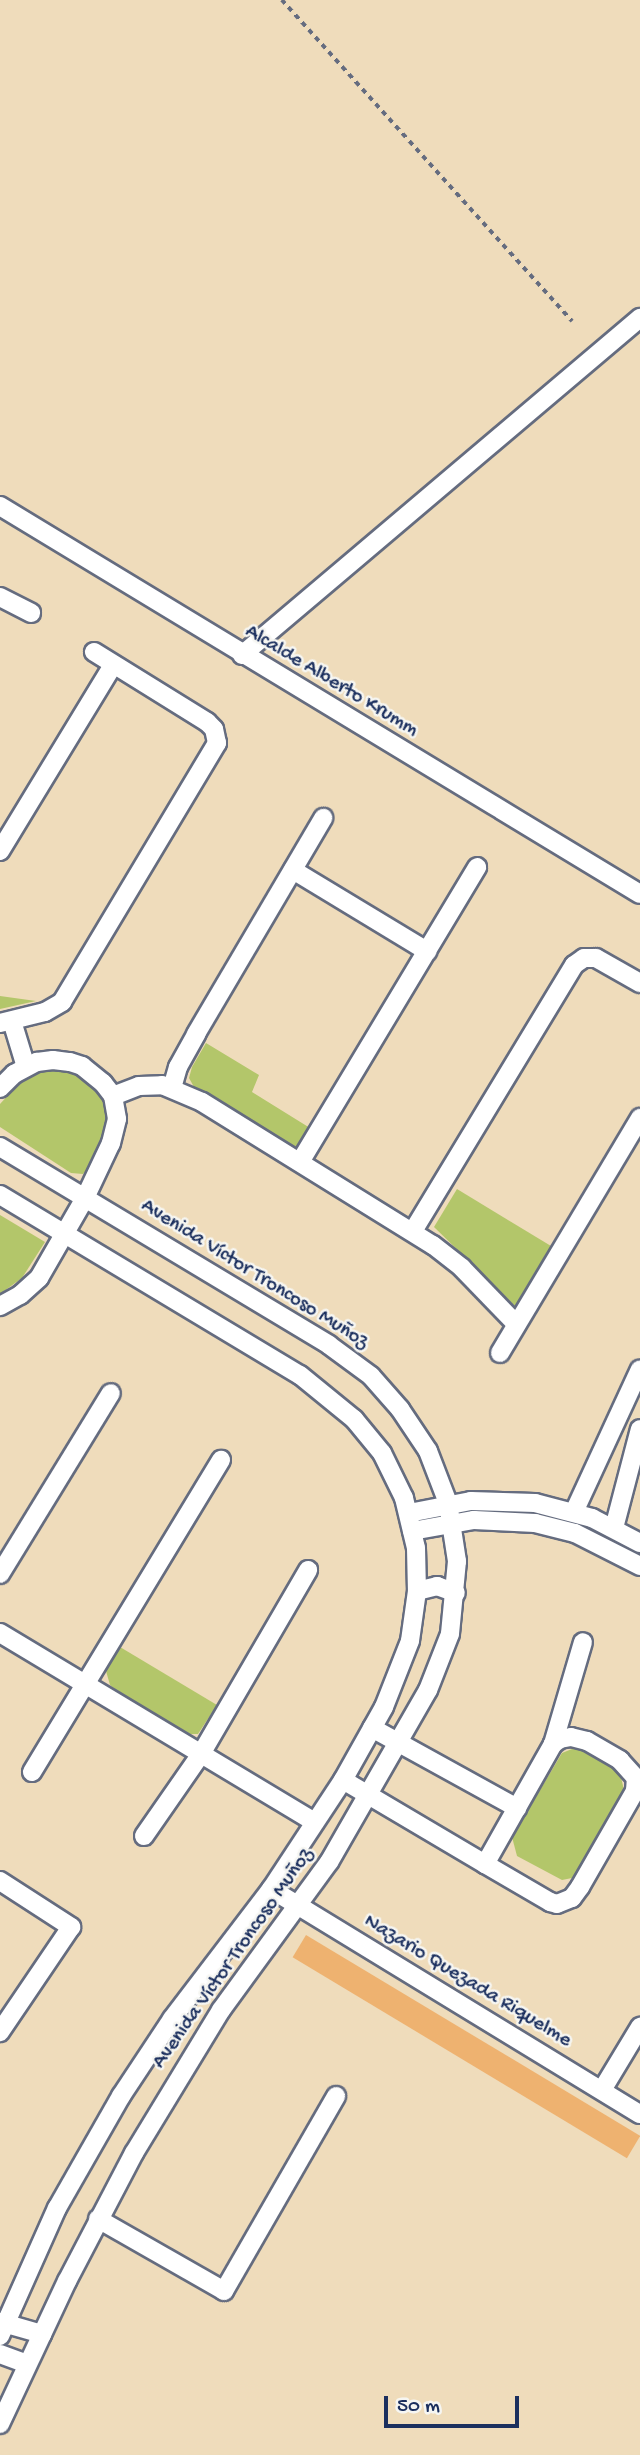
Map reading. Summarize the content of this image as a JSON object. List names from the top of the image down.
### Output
{
  "streets": {
    "street": ["Alcalde Alberto Krumm", "Avenida Víctor Troncoso Muñoz", "Nazario Quezada Riquelme"]
  },
  "crossings": [
    ["Avenida Víctor Troncoso Muñoz", "Nazario Quezada Riquelme"]
  ],
  "scale_bar": "50 m"
}
